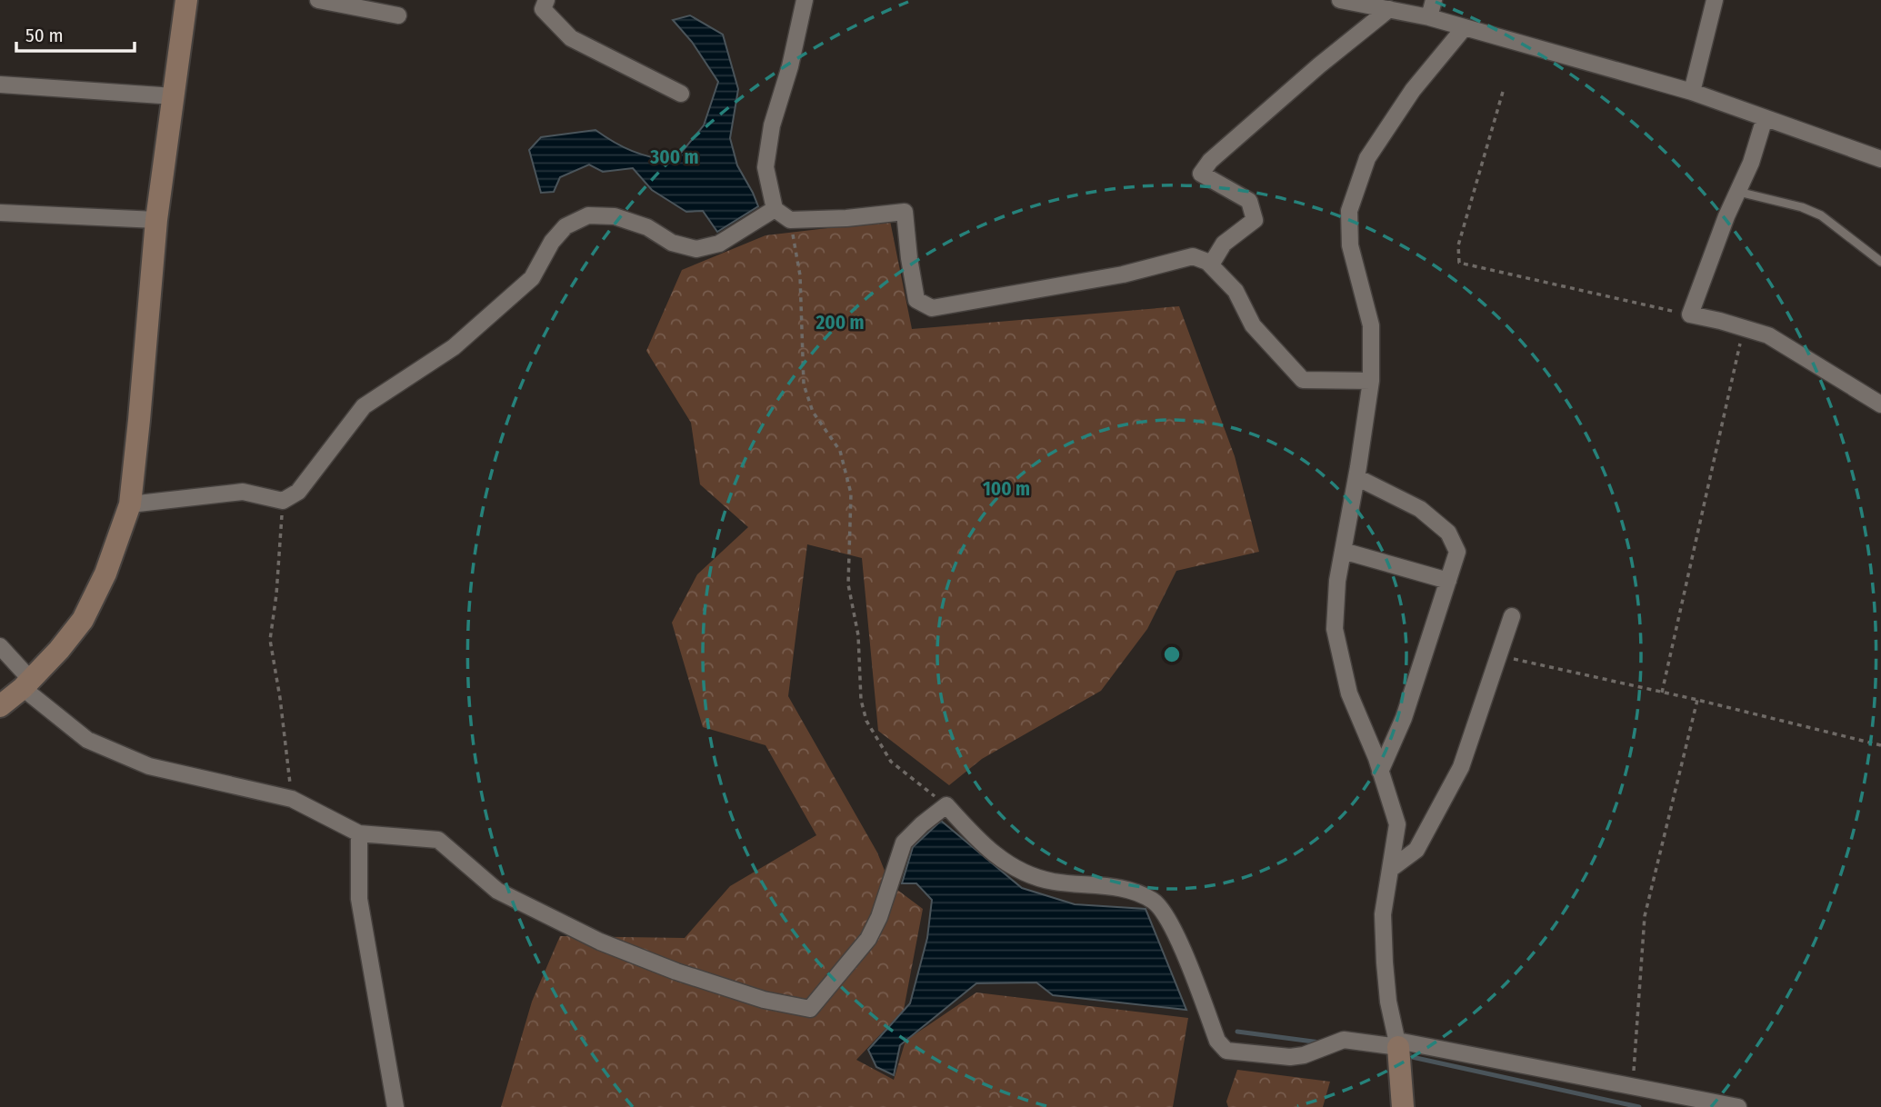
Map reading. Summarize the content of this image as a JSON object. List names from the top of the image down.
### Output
{
  "scale_bar": "50 m",
  "rings": ["300 m", "200 m", "100 m"]
}
